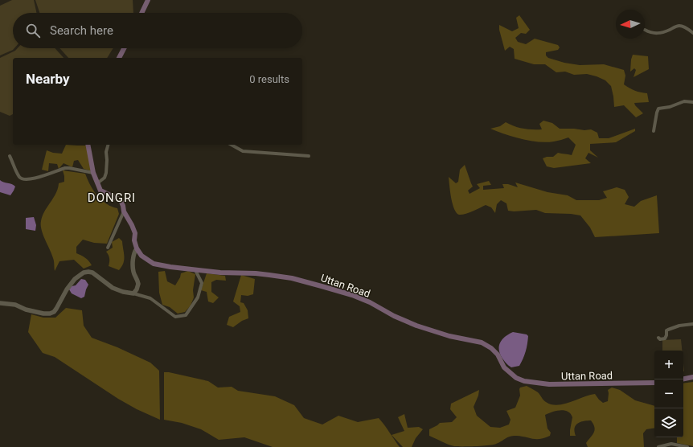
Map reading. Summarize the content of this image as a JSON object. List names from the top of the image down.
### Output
{
  "streets": {
    "main road": ["Uttan Road"]
  },
  "districts": ["DONGRI"],
  "north": "left",
  "page": {
    "search": "Search here",
    "heading": ["Nearby", "0 results"],
    "map_buttons": ["+", "−"]
  }
}
